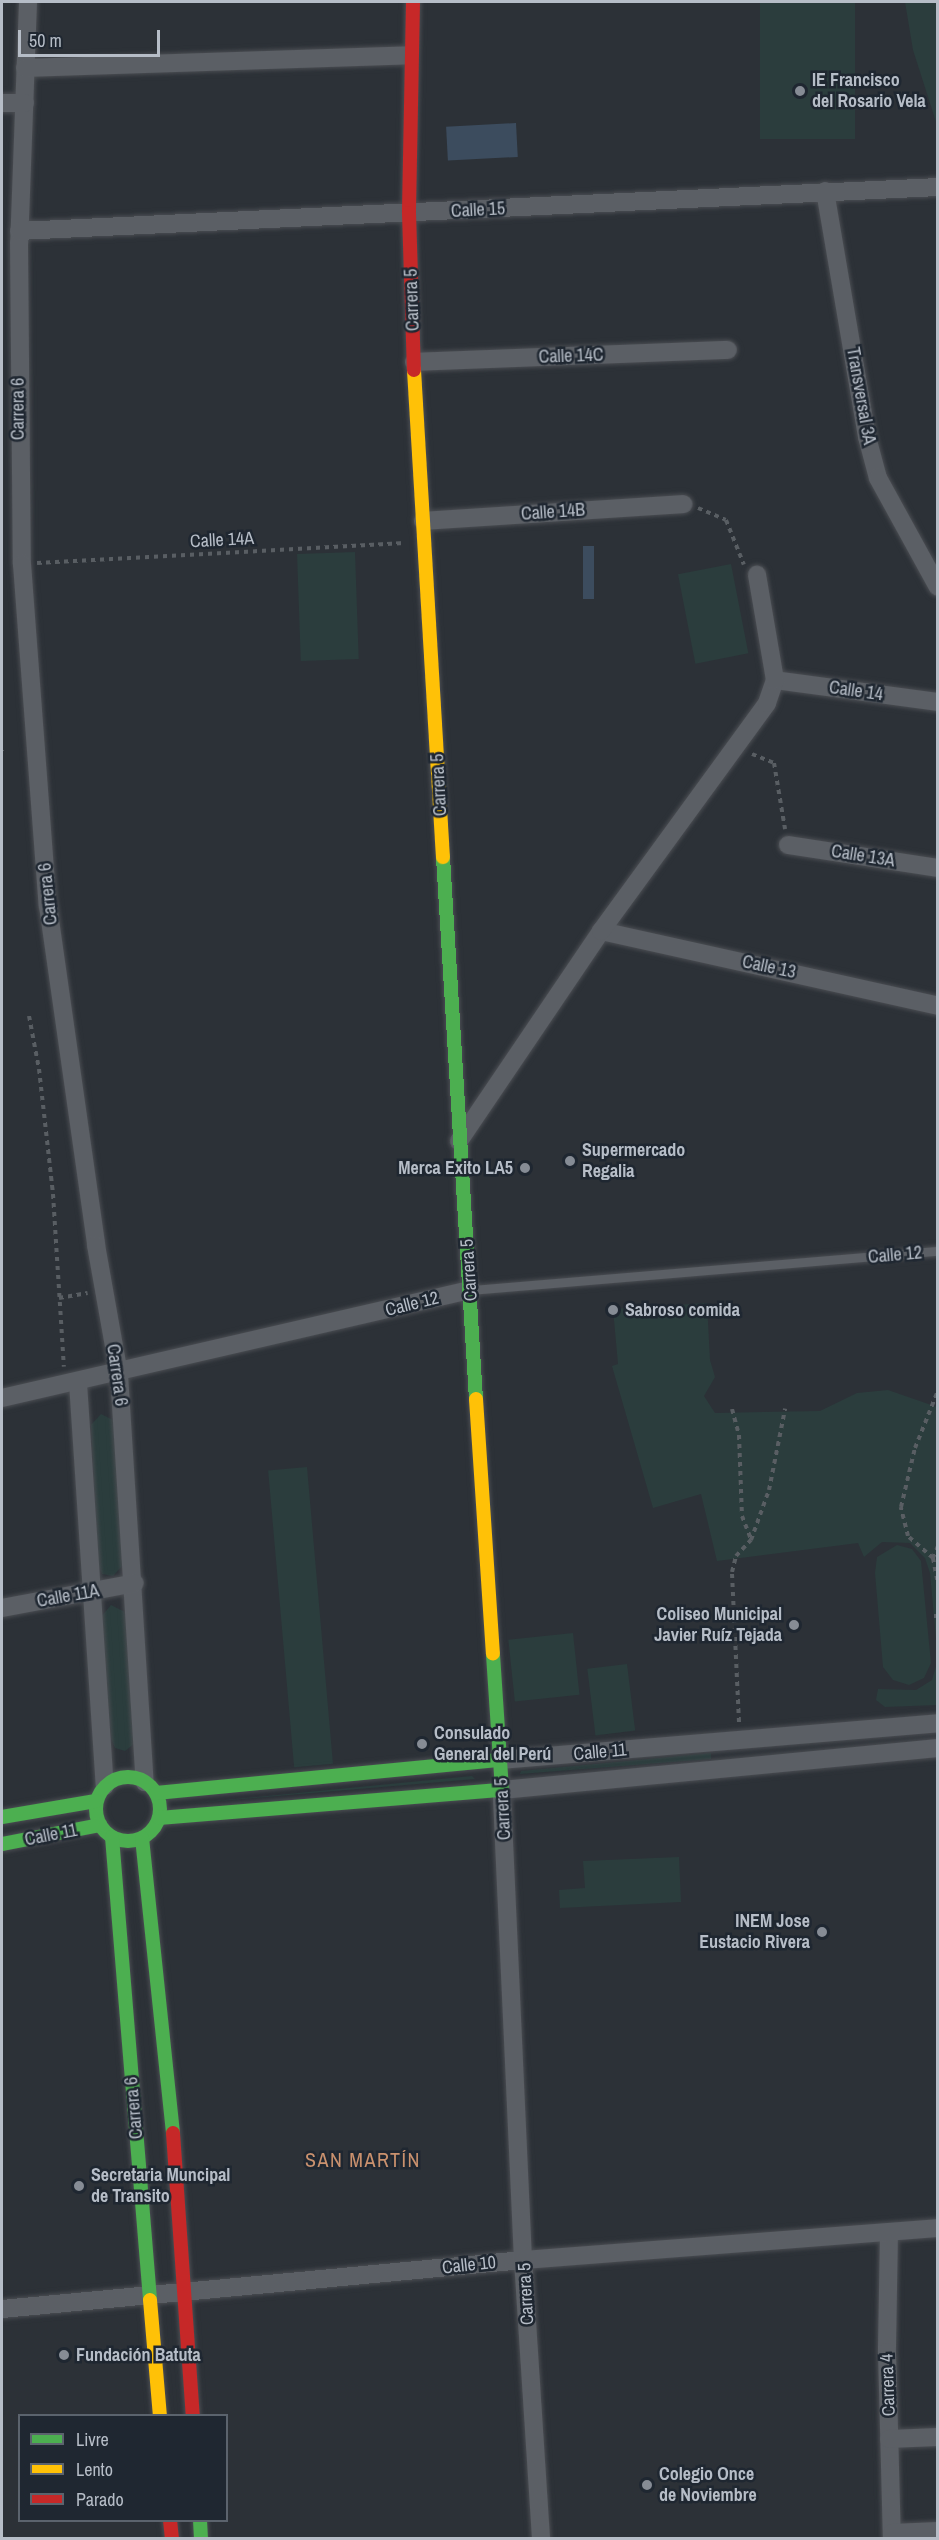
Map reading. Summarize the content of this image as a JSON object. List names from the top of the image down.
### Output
{
  "streets": {
    "street": [
      "Calle 15",
      "Carrera 5",
      "Calle 14C",
      "Transversal 3A",
      "Carrera 6",
      "Calle 14B",
      "Calle 14",
      "Calle 13A",
      "Calle 13",
      "Calle 12",
      "Calle 11A",
      "Calle 11",
      "Calle 10",
      "Carrera 4"
    ],
    "path": ["Calle 14A"]
  },
  "crossings": [
    ["Calle 15", "Carrera 5"],
    ["Calle 15", "Transversal 3A"],
    ["Calle 15", "Carrera 6"],
    ["Carrera 5", "Calle 14C"],
    ["Carrera 5", "Calle 14B"],
    ["Carrera 5", "Calle 14A"],
    ["Carrera 5", "Calle 12"],
    ["Carrera 5", "Calle 11"],
    ["Carrera 5", "Calle 10"],
    ["Carrera 6", "Calle 14A"],
    ["Carrera 6", "Calle 12"],
    ["Carrera 6", "Calle 11A"],
    ["Carrera 6", "Calle 11"],
    ["Carrera 6", "Calle 10"],
    ["Calle 10", "Carrera 4"]
  ],
  "districts": ["SAN MARTÍN"],
  "places": [
    "IE Francisco del Rosario Vela",
    "Supermercado Regalia",
    "Merca Exito LA5",
    "Sabroso comida",
    "Coliseo Municipal Javier Ruíz Tejada",
    "Consulado General del Perú",
    "INEM Jose Eustacio Rivera",
    "Secretaria Muncipal de Transito",
    "Fundación Batuta",
    "Colegio Once de Noviembre"
  ],
  "legend": ["Livre", "Lento", "Parado"],
  "scale_bar": "50 m"
}
